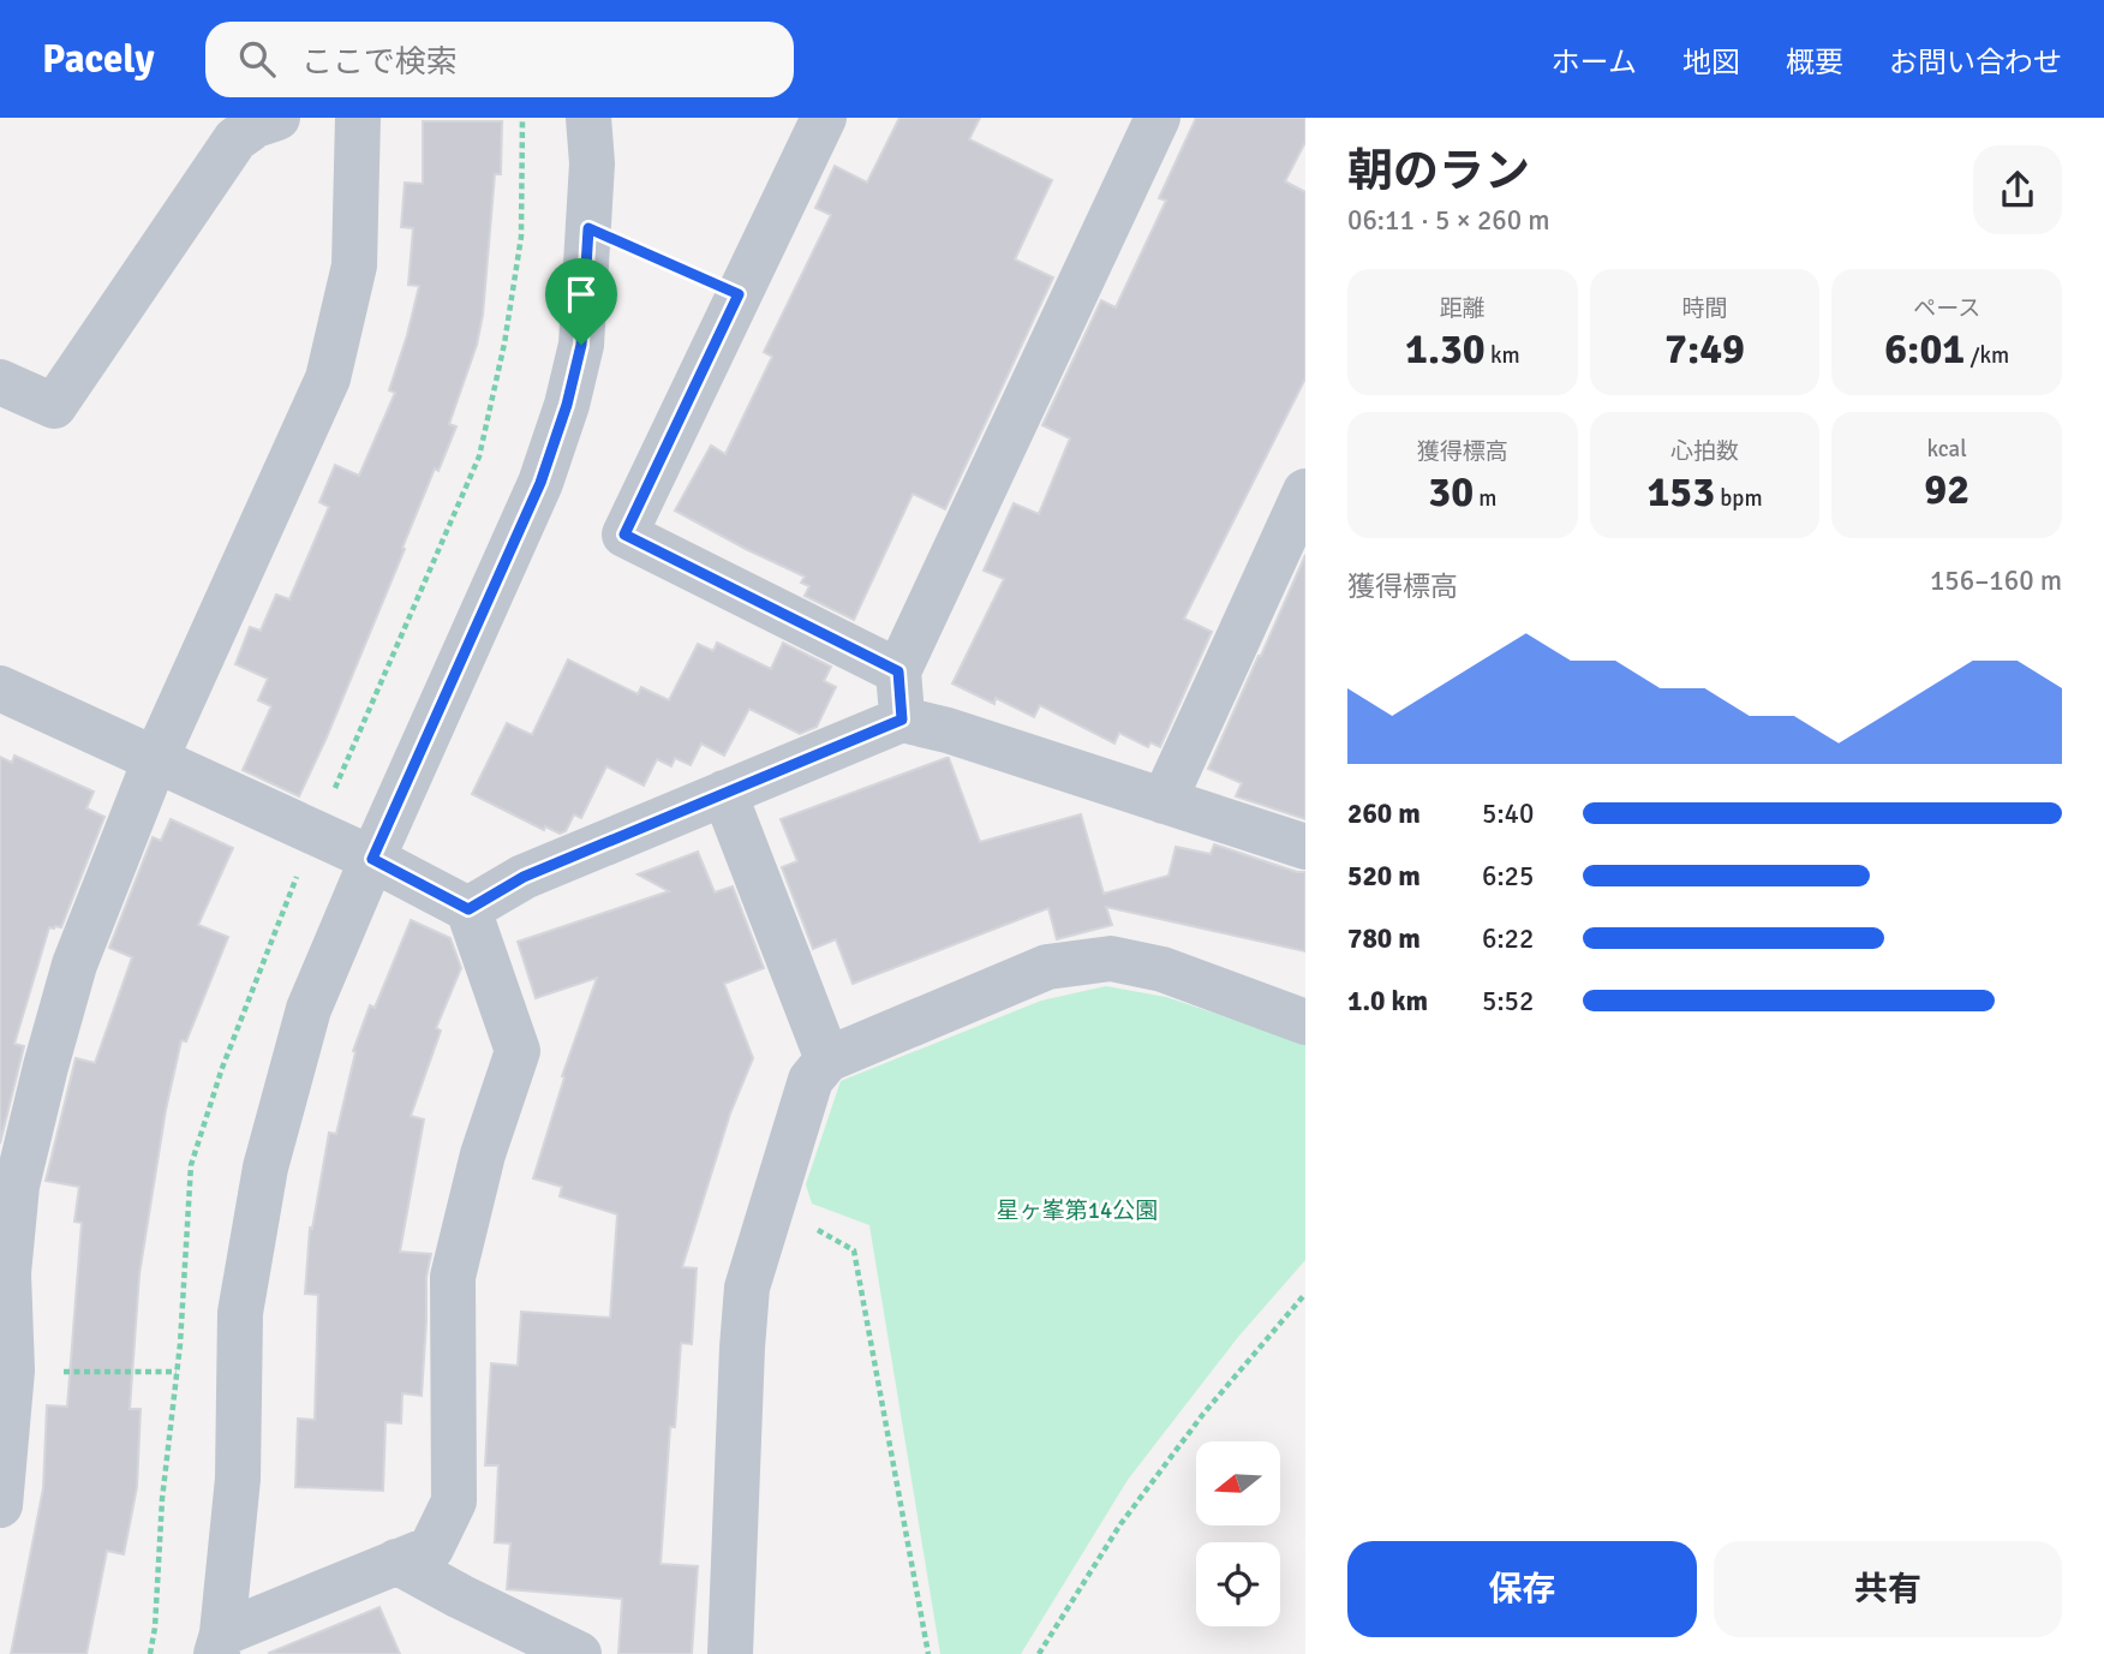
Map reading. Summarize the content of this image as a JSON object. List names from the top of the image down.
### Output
{
  "parks": ["星ヶ峯第14公園"],
  "north": "left",
  "page": {
    "header": "Pacely",
    "search": "ここで検索",
    "nav": [
      "ホーム",
      "地図",
      "概要",
      "お問い合わせ"
    ],
    "heading": ["朝のラン", "06:11 · 5 × 260 m"],
    "stats": [
      ["距離", "1.30 km"],
      ["時間", "7:49"],
      ["ペース", "6:01 /km"],
      ["獲得標高", "30 m"],
      ["心拍数", "153 bpm"],
      ["kcal", "92"]
    ],
    "chart": ["獲得標高", "156–160 m"],
    "list": [
      {
        "name": "260 m",
        "note": "5:40"
      },
      {
        "name": "520 m",
        "note": "6:25"
      },
      {
        "name": "780 m",
        "note": "6:22"
      },
      {
        "name": "1.0 km",
        "note": "5:52"
      }
    ],
    "buttons": ["保存", "共有"]
  }
}
